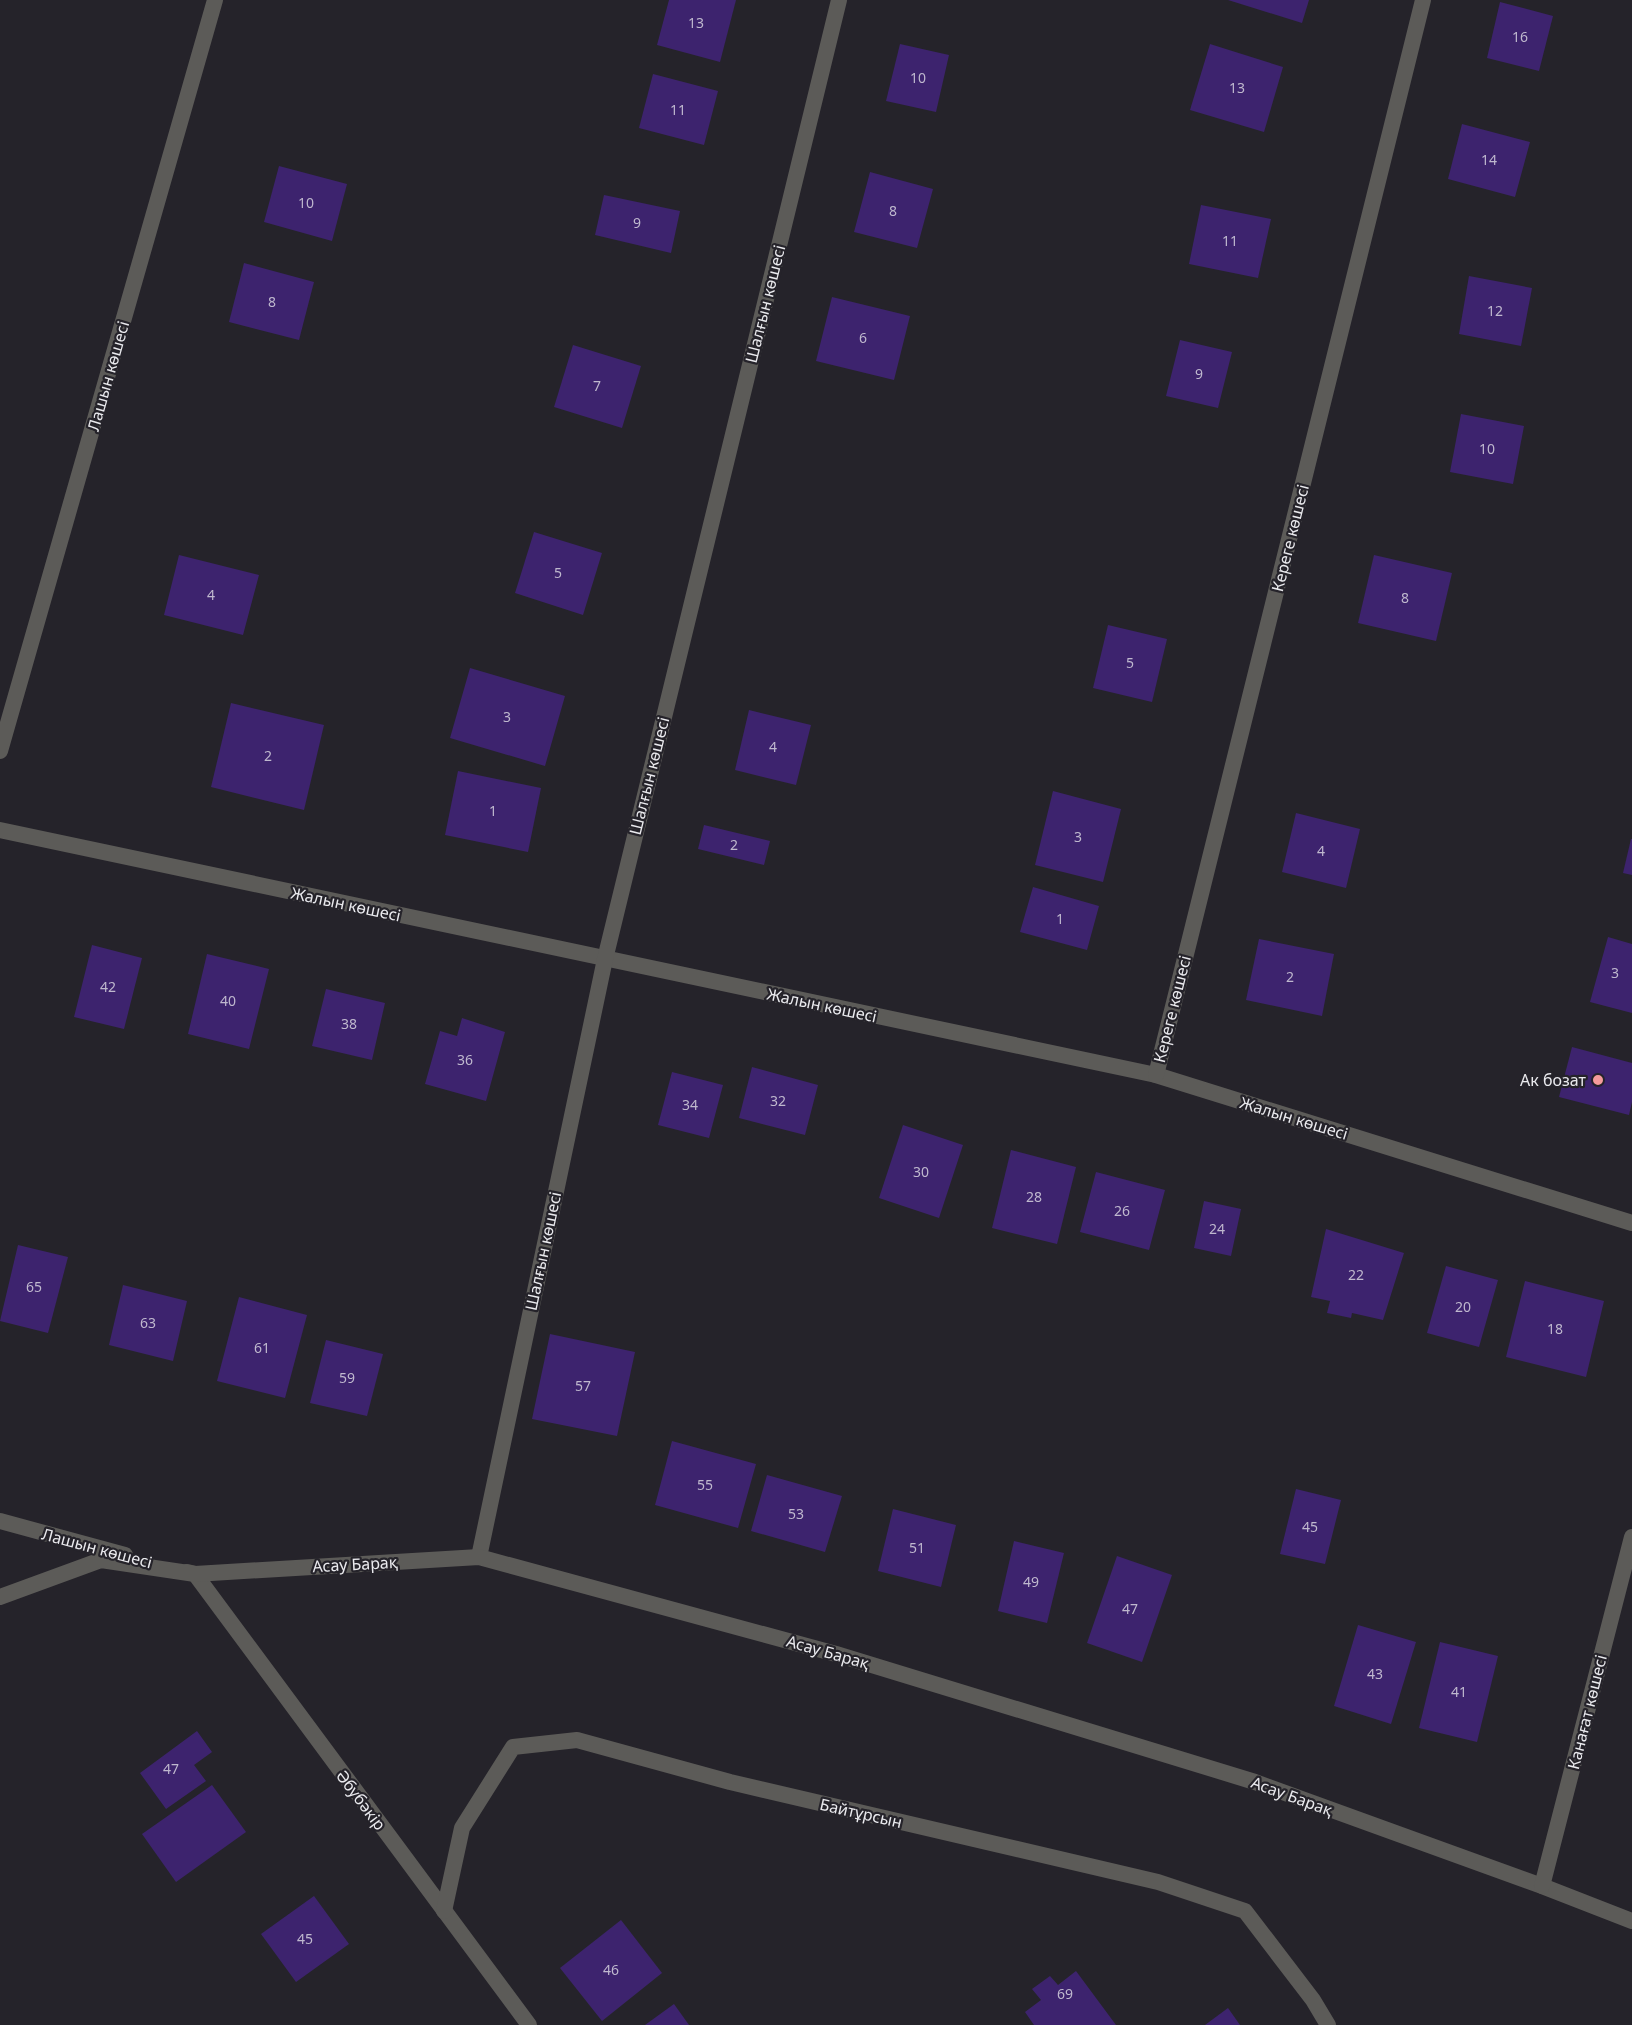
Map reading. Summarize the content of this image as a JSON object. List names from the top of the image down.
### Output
{
  "streets": {
    "street": [
      "Шалғын көшесі",
      "Лашын көшесі",
      "Кереге көшесі",
      "Жалын көшесі",
      "Асау Барақ",
      "Канағат көшесі",
      "Әбубәкір",
      "Байтұрсын"
    ]
  },
  "crossings": [
    ["Шалғын көшесі", "Жалын көшесі"],
    ["Шалғын көшесі", "Асау Барақ"],
    ["Лашын көшесі", "Асау Барақ"],
    ["Лашын көшесі", "Әбубәкір"],
    ["Кереге көшесі", "Жалын көшесі"],
    ["Асау Барақ", "Канағат көшесі"],
    ["Асау Барақ", "Әбубәкір"],
    ["Әбубәкір", "Байтұрсын"]
  ],
  "places": ["Ак бозат"],
  "house_numbers": [
    "13",
    "16",
    "10",
    "13",
    "11",
    "14",
    "10",
    "8",
    "9",
    "11",
    "8",
    "12",
    "6",
    "9",
    "7",
    "10",
    "5",
    "4",
    "8",
    "5",
    "3",
    "4",
    "2",
    "1",
    "3",
    "2",
    "4",
    "1",
    "3",
    "2",
    "42",
    "40",
    "38",
    "36",
    "32",
    "34",
    "30",
    "28",
    "26",
    "24",
    "22",
    "65",
    "20",
    "63",
    "18",
    "61",
    "59",
    "57",
    "55",
    "53",
    "45",
    "51",
    "49",
    "47",
    "43",
    "41",
    "47",
    "45",
    "46",
    "69"
  ]
}
